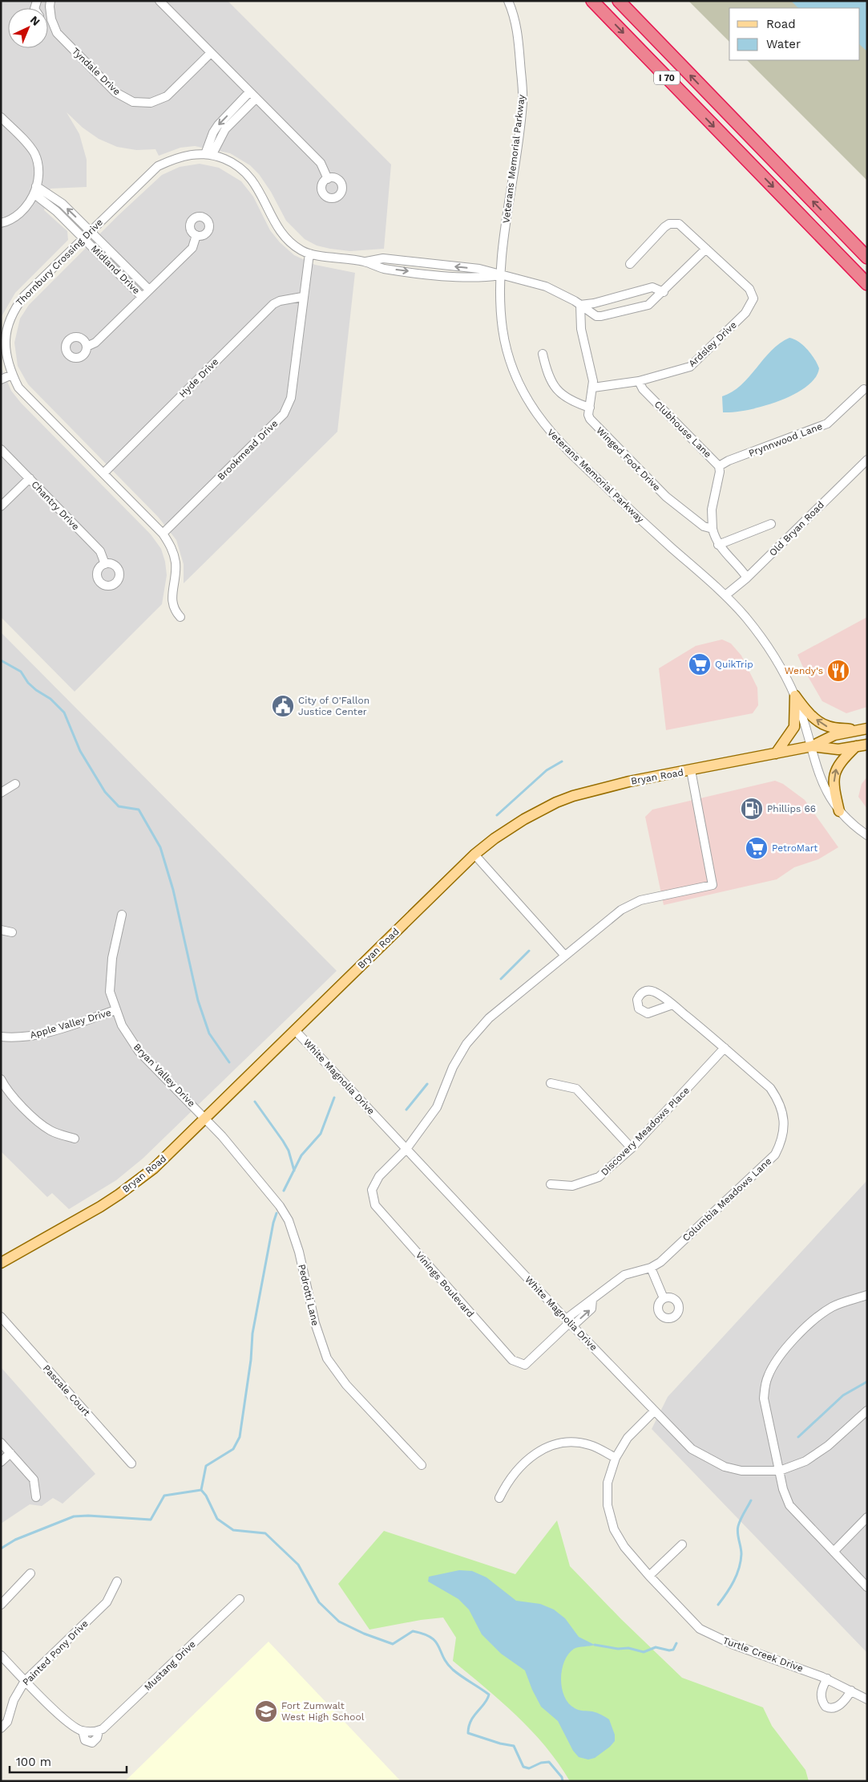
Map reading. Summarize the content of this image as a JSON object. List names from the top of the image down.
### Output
{
  "streets": {
    "highway": ["I 70"],
    "main road": ["Bryan Road"],
    "street": [
      "Tyndale Drive",
      "Veterans Memorial Parkway",
      "Thornbury Crossing Drive",
      "Midland Drive",
      "Ardsley Drive",
      "Hyde Drive",
      "Clubhouse Lane",
      "Prynnwood Lane",
      "Brookmead Drive",
      "Winged Foot Drive",
      "Chantry Drive",
      "Old Bryan Road",
      "Apple Valley Drive",
      "Bryan Valley Drive",
      "White Magnolia Drive",
      "Discovery Meadows Place",
      "Columbia Meadows Lane",
      "Vinings Boulevard",
      "Pedrotti Lane",
      "Pascale Court",
      "Painted Pony Drive",
      "Turtle Creek Drive",
      "Mustang Drive"
    ]
  },
  "crossings": [
    ["Veterans Memorial Parkway", "Thornbury Crossing Drive"],
    ["Veterans Memorial Parkway", "Old Bryan Road"],
    ["Veterans Memorial Parkway", "Bryan Road"],
    ["Thornbury Crossing Drive", "Midland Drive"],
    ["Thornbury Crossing Drive", "Hyde Drive"],
    ["Thornbury Crossing Drive", "Brookmead Drive"],
    ["Ardsley Drive", "Clubhouse Lane"],
    ["Ardsley Drive", "Winged Foot Drive"],
    ["Hyde Drive", "Brookmead Drive"],
    ["Clubhouse Lane", "Prynnwood Lane"],
    ["Clubhouse Lane", "Winged Foot Drive"],
    ["Bryan Road", "Bryan Valley Drive"],
    ["Bryan Road", "White Magnolia Drive"],
    ["Bryan Road", "Pedrotti Lane"],
    ["Apple Valley Drive", "Bryan Valley Drive"],
    ["Bryan Valley Drive", "Pedrotti Lane"],
    ["White Magnolia Drive", "Columbia Meadows Lane"],
    ["White Magnolia Drive", "Vinings Boulevard"],
    ["White Magnolia Drive", "Turtle Creek Drive"],
    ["Discovery Meadows Place", "Columbia Meadows Lane"],
    ["Columbia Meadows Lane", "Vinings Boulevard"],
    ["Painted Pony Drive", "Mustang Drive"]
  ],
  "places": {
    "supermarket": ["QuikTrip", "PetroMart"],
    "restaurant": ["Wendy's"],
    "public building": ["City of O'Fallon Justice Center"],
    "fuel station": ["Phillips 66"],
    "school or university": ["Fort Zumwalt West High School"]
  },
  "legend": ["Road", "Water"],
  "scale_bar": "100 m",
  "north": "top right"
}
